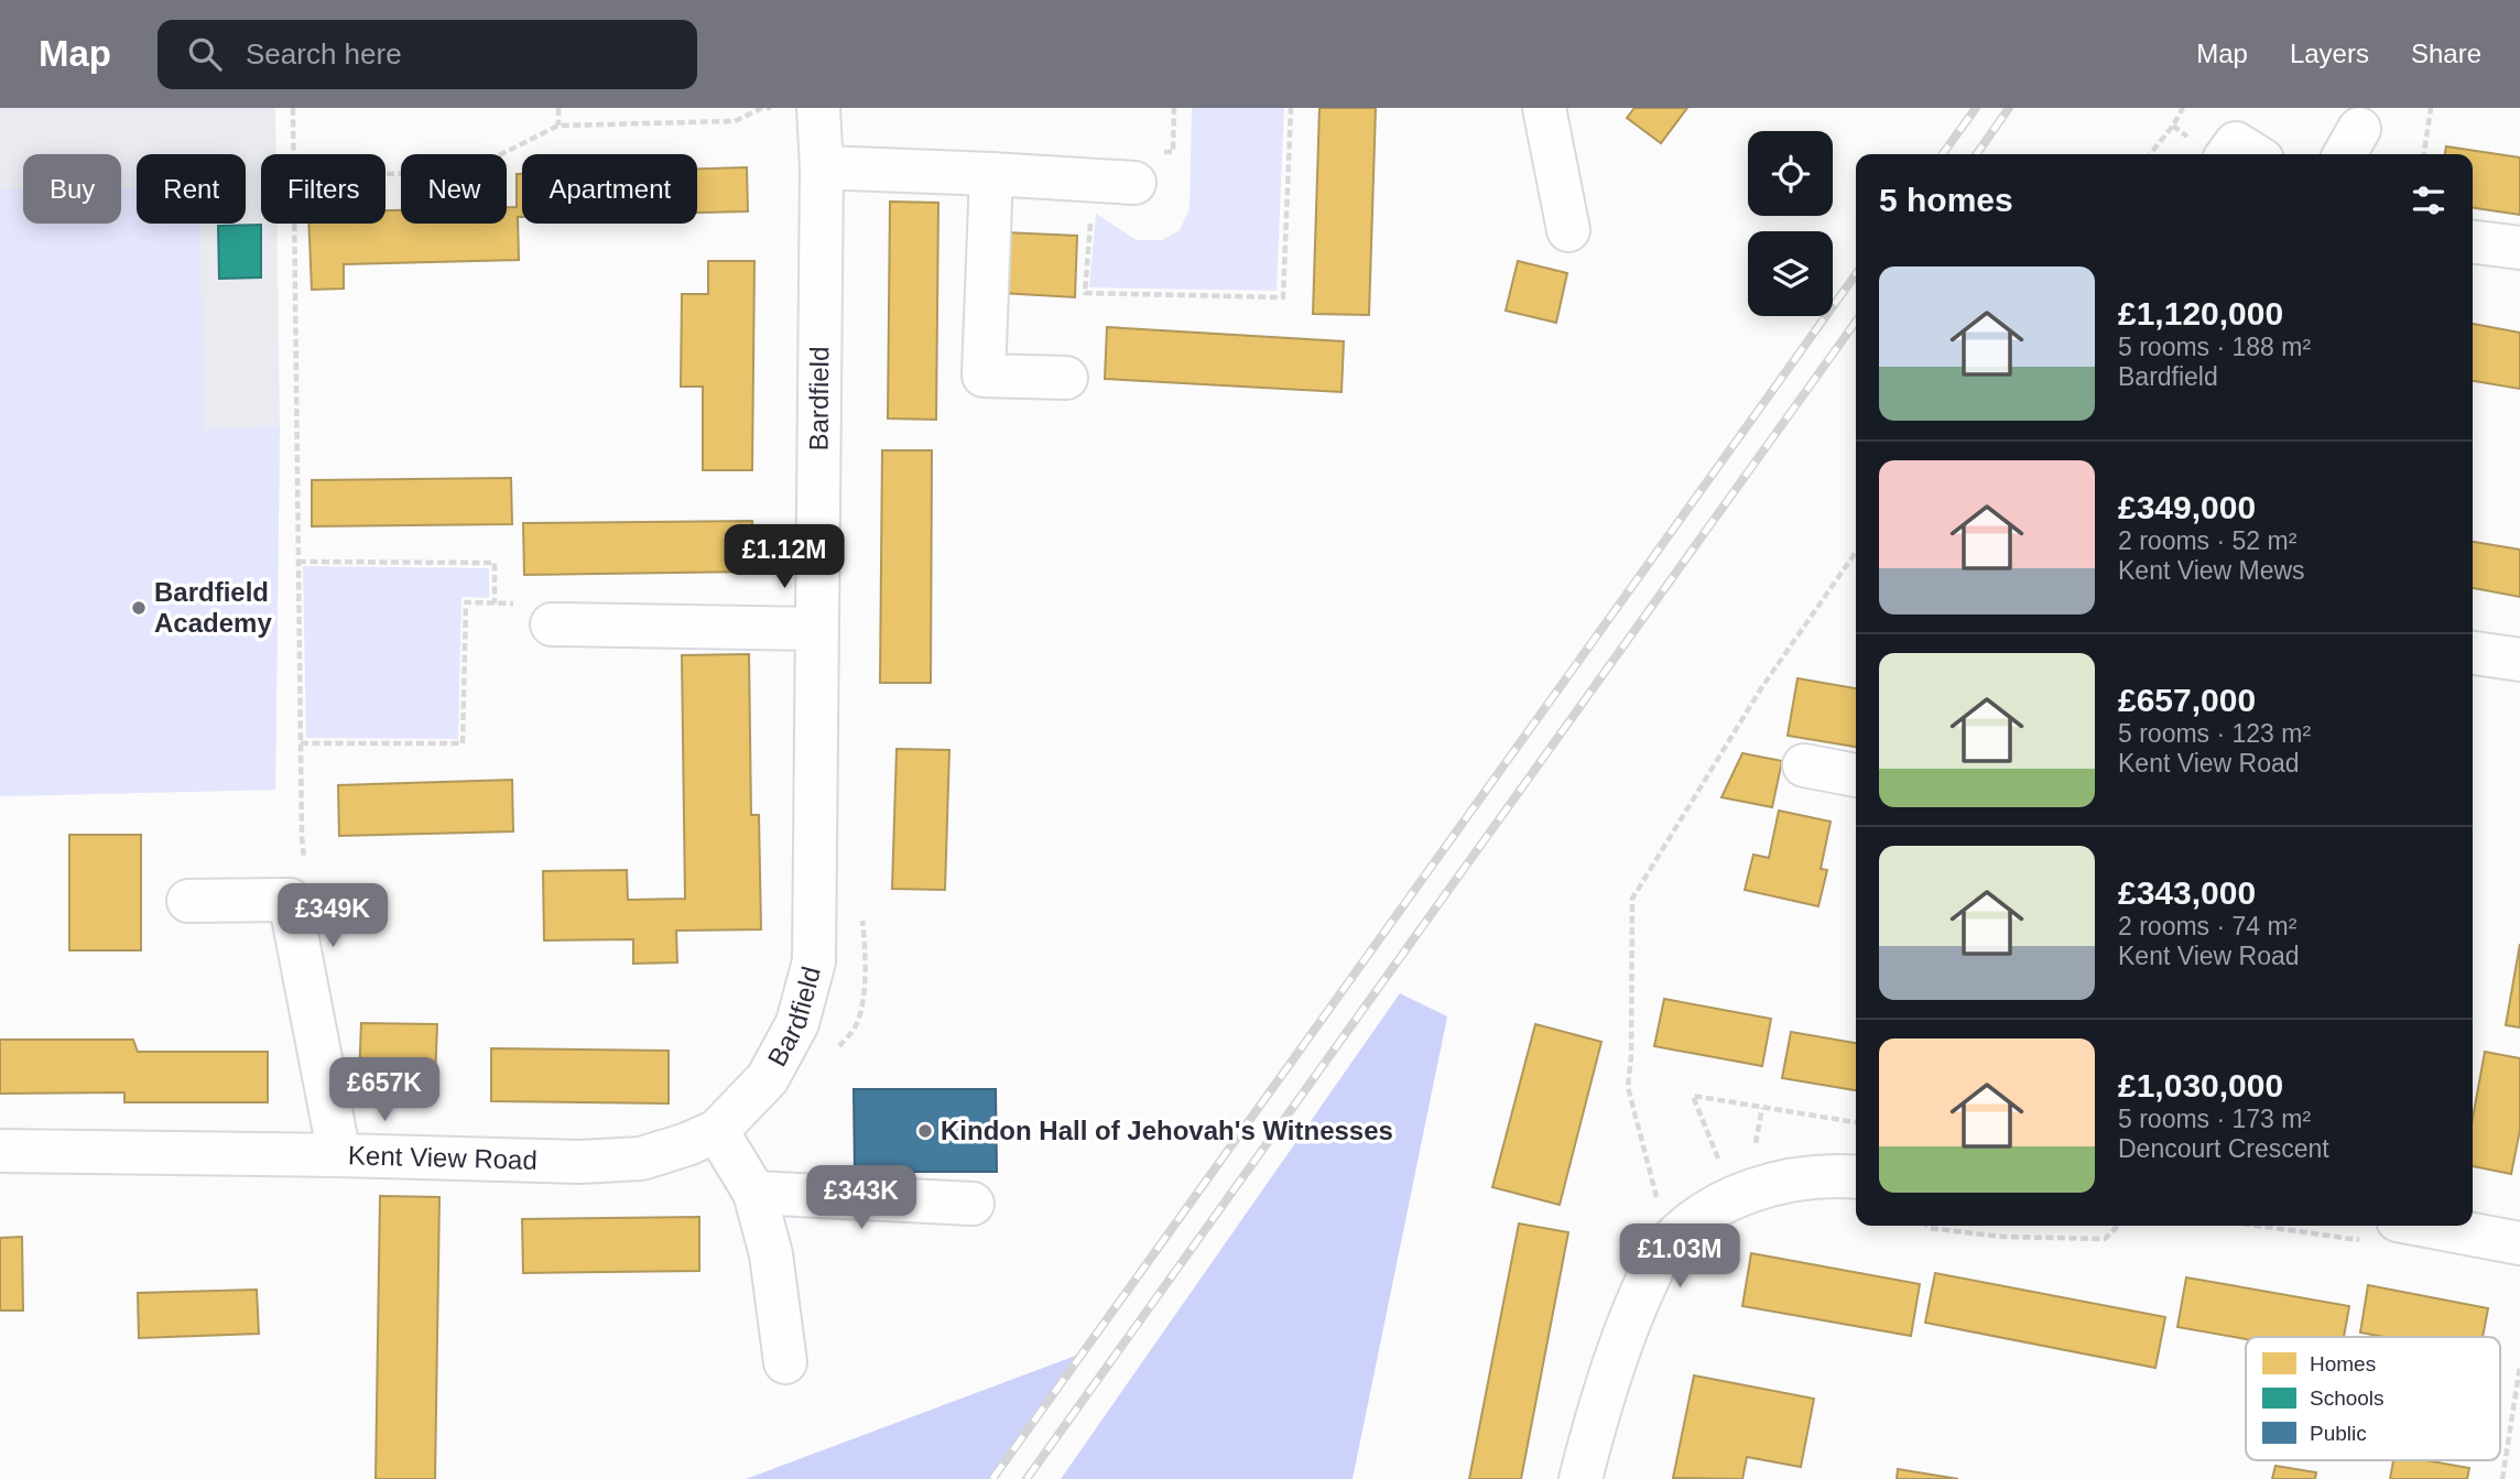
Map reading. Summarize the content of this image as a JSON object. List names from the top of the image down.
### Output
{
  "streets": {
    "street": ["Bardfield", "Kent View Road"]
  },
  "crossings": [
    ["Bardfield", "Kent View Road"]
  ],
  "places": ["Bardfield Academy", "Kindon Hall of Jehovah's Witnesses"],
  "legend": ["Homes", "Schools", "Public"],
  "page": {
    "header": "Map",
    "search": "Search here",
    "nav": ["Map", "Layers", "Share"],
    "chip": [
      "Buy",
      "Rent",
      "Filters",
      "New",
      "Apartment"
    ],
    "heading": "5 homes",
    "list": [
      {
        "name": "£1,120,000",
        "note": "5 rooms · 188 m² · Bardfield"
      },
      {
        "name": "£349,000",
        "note": "2 rooms · 52 m² · Kent View Mews"
      },
      {
        "name": "£657,000",
        "note": "5 rooms · 123 m² · Kent View Road"
      },
      {
        "name": "£343,000",
        "note": "2 rooms · 74 m² · Kent View Road"
      },
      {
        "name": "£1,030,000",
        "note": "5 rooms · 173 m² · Dencourt Crescent"
      }
    ],
    "price": [
      "£1.12M",
      "£349K",
      "£657K",
      "£343K",
      "£1.03M"
    ]
  }
}
